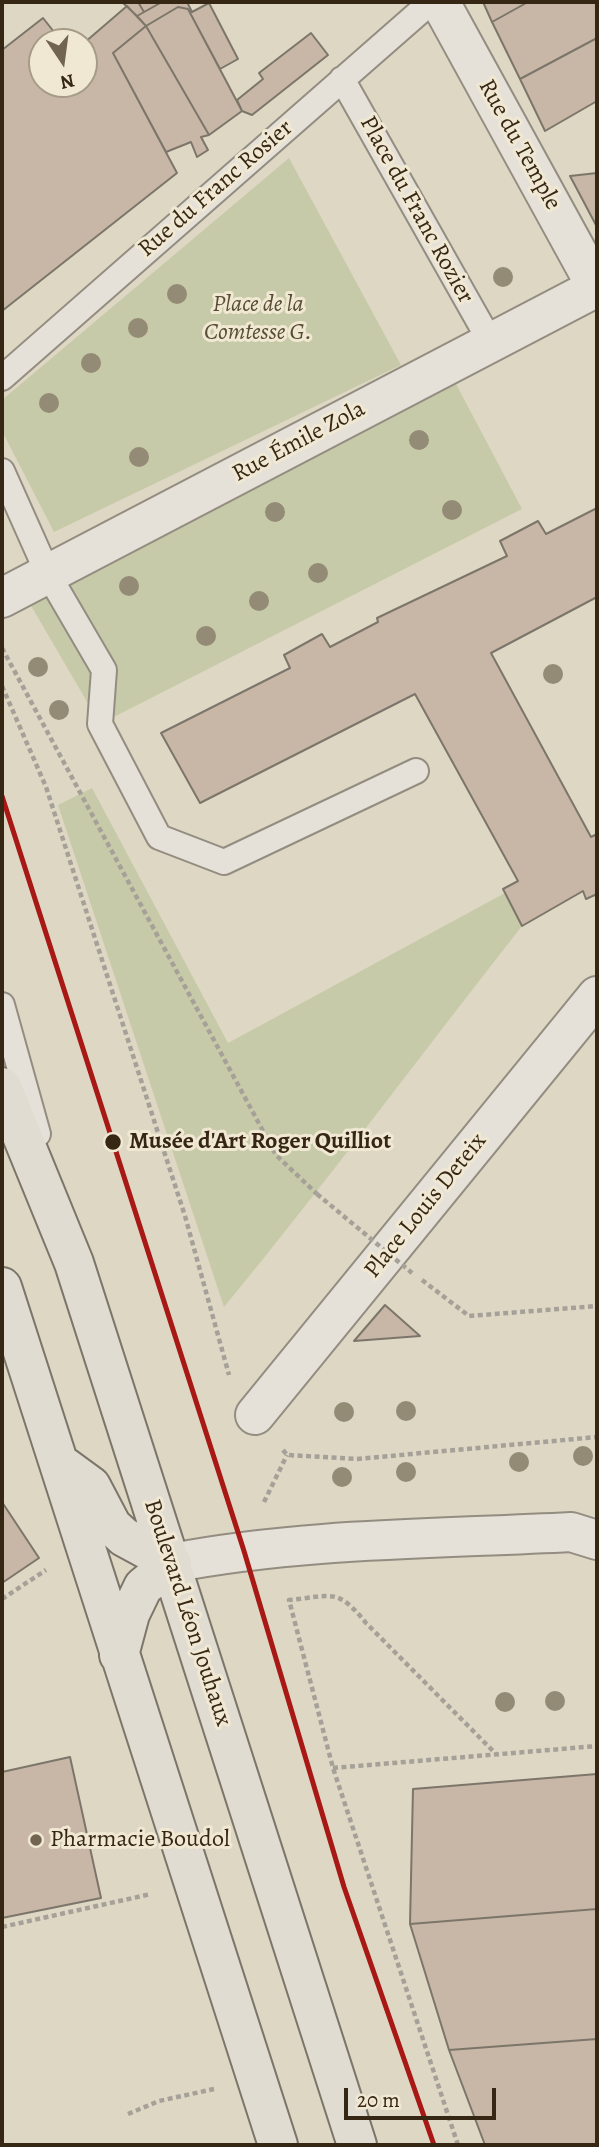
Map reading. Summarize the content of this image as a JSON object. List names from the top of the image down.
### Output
{
  "streets": {
    "main road": ["Boulevard Léon Jouhaux"],
    "street": ["Rue du Temple", "Rue Émile Zola", "Place Louis Deteix"],
    "lane": ["Rue du Franc Rosier", "Place du Franc Rozier"]
  },
  "crossings": [
    ["Rue du Temple", "Rue Émile Zola"],
    ["Rue du Franc Rosier", "Place du Franc Rozier"],
    ["Place du Franc Rozier", "Rue Émile Zola"]
  ],
  "parks": ["Place de la Comtesse G."],
  "places": ["Musée d'Art Roger Quilliot", "Pharmacie Boudol"],
  "scale_bar": "20 m",
  "north": "bottom"
}
